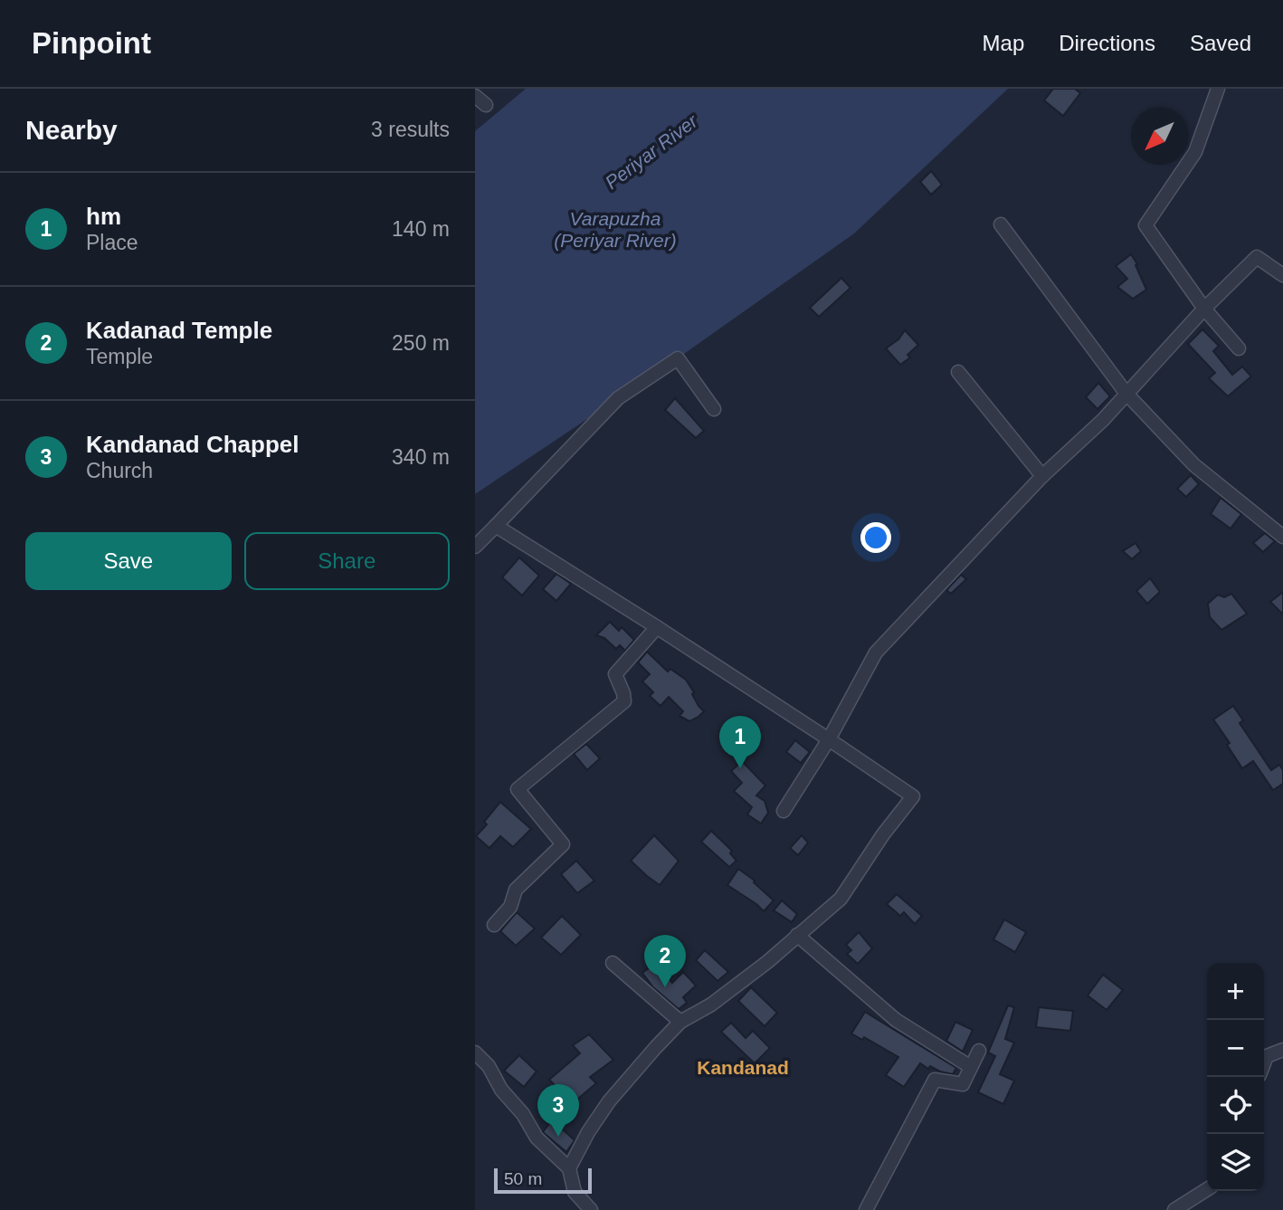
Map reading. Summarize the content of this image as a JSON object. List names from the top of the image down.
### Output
{
  "districts": ["Kandanad"],
  "water": ["Periyar River", "Varapuzha (Periyar River)"],
  "scale_bar": "50 m",
  "north": "bottom left",
  "page": {
    "header": "Pinpoint",
    "nav": ["Map", "Directions", "Saved"],
    "heading": ["Nearby", "3 results"],
    "list": [
      {
        "mark": "1",
        "name": "hm",
        "note": "Place",
        "value": "140 m"
      },
      {
        "mark": "2",
        "name": "Kadanad Temple",
        "note": "Temple",
        "value": "250 m"
      },
      {
        "mark": "3",
        "name": "Kandanad Chappel",
        "note": "Church",
        "value": "340 m"
      }
    ],
    "buttons": ["Save", "Share"],
    "pins": ["1", "2", "3"],
    "map_buttons": ["+", "−"],
    "scale": "50 m"
  }
}
